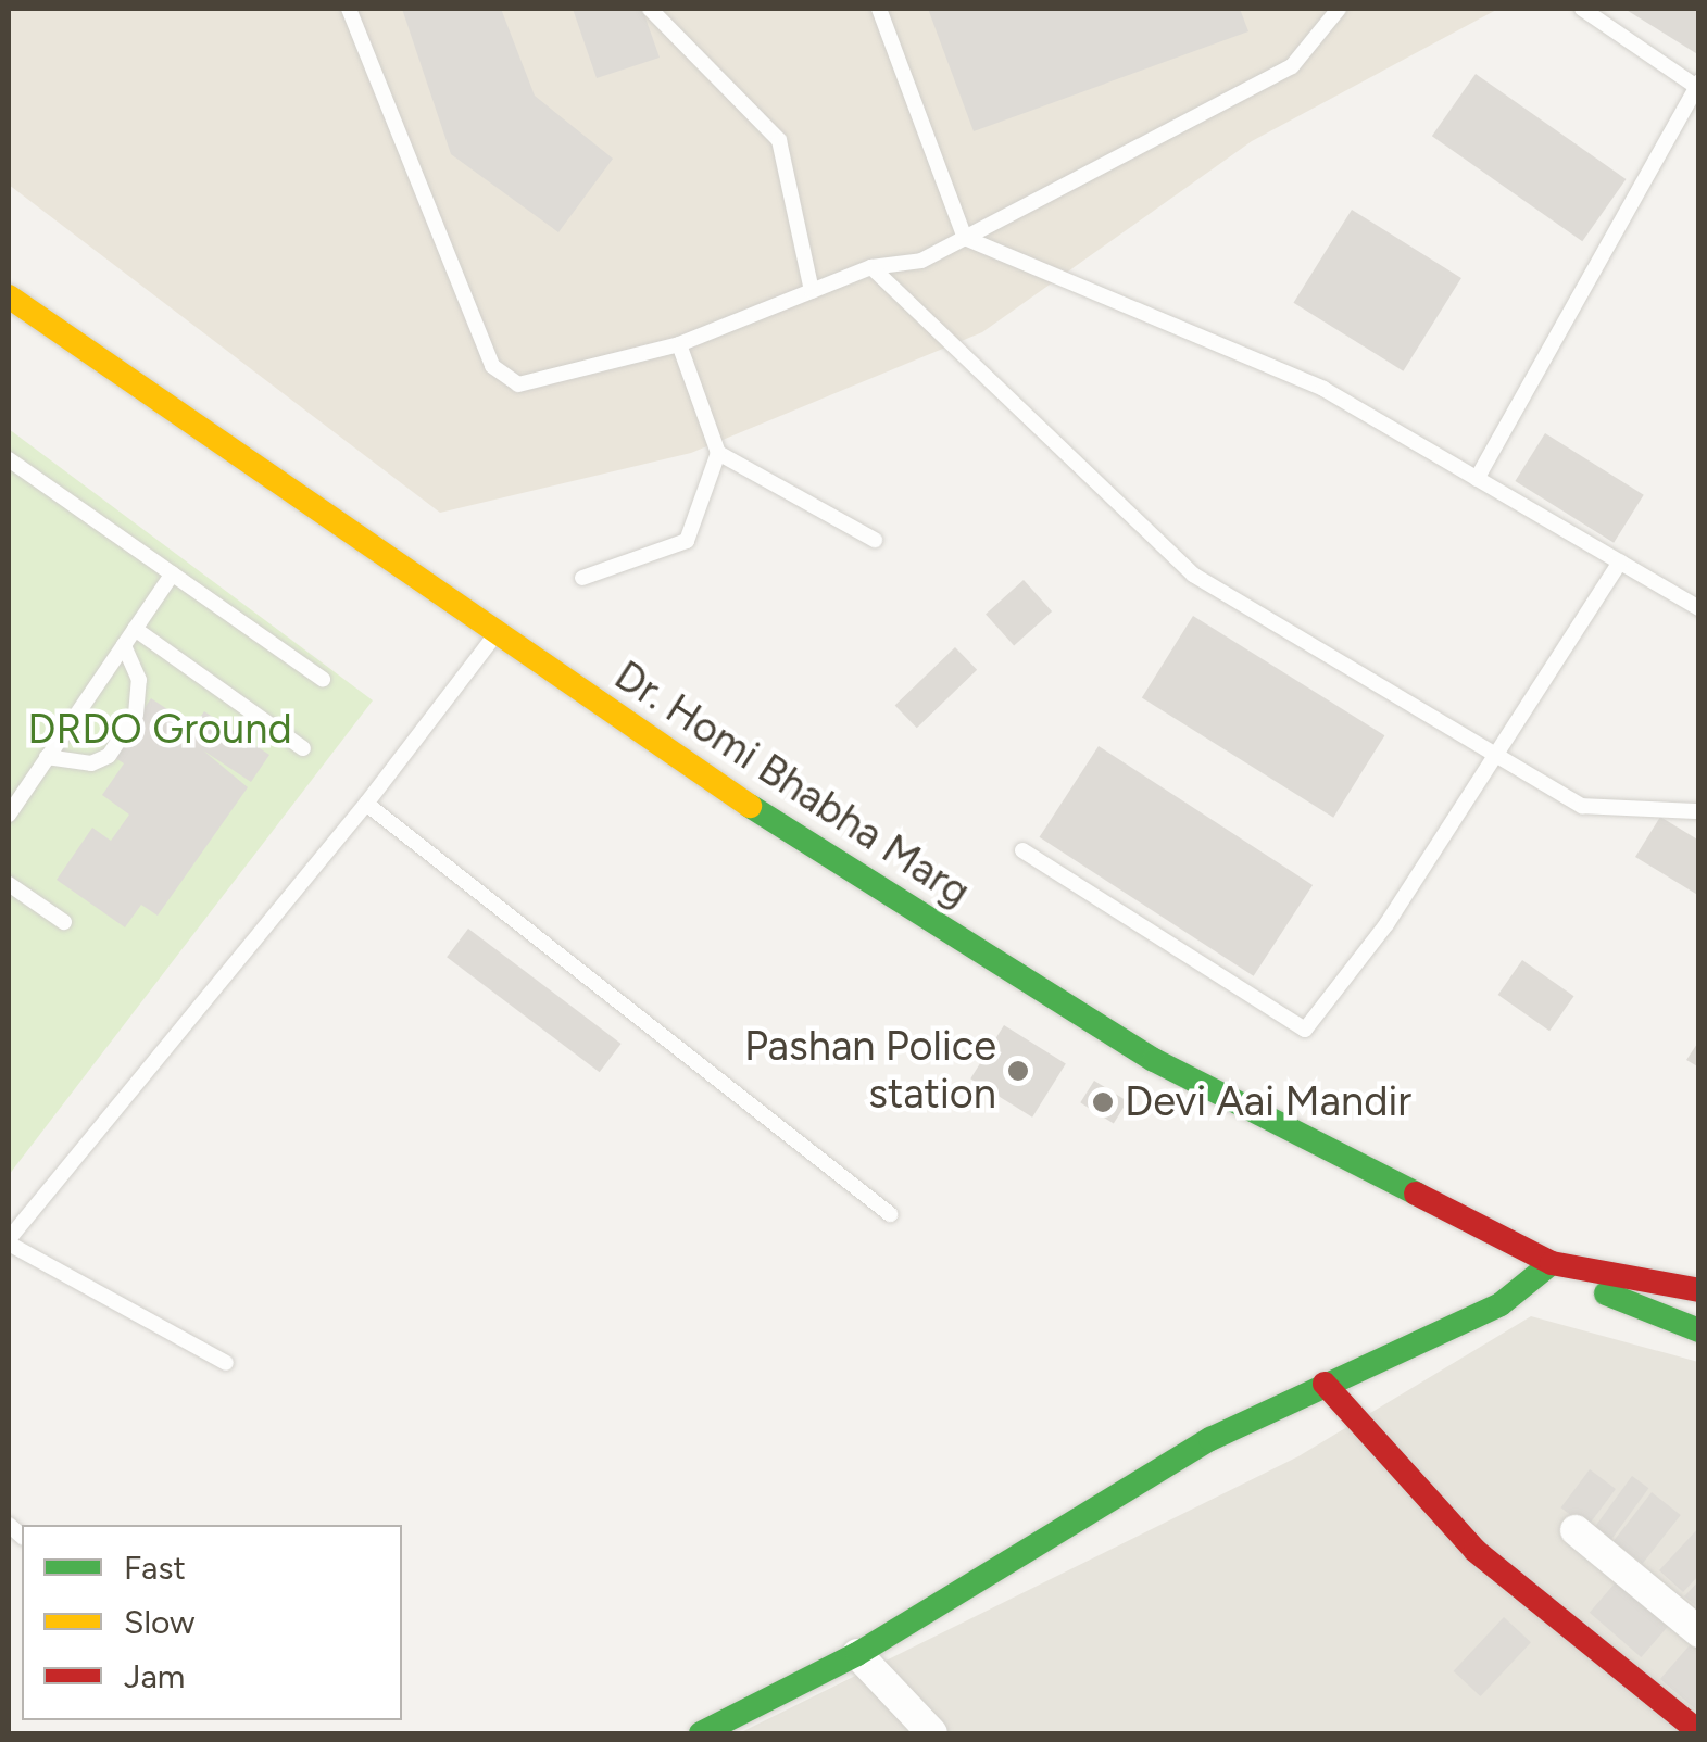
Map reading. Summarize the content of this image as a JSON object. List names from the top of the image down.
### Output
{
  "streets": {
    "main road": ["Dr. Homi Bhabha Marg"]
  },
  "parks": ["DRDO Ground"],
  "places": ["Pashan Police station", "Devi Aai Mandir"],
  "legend": ["Fast", "Slow", "Jam"]
}
